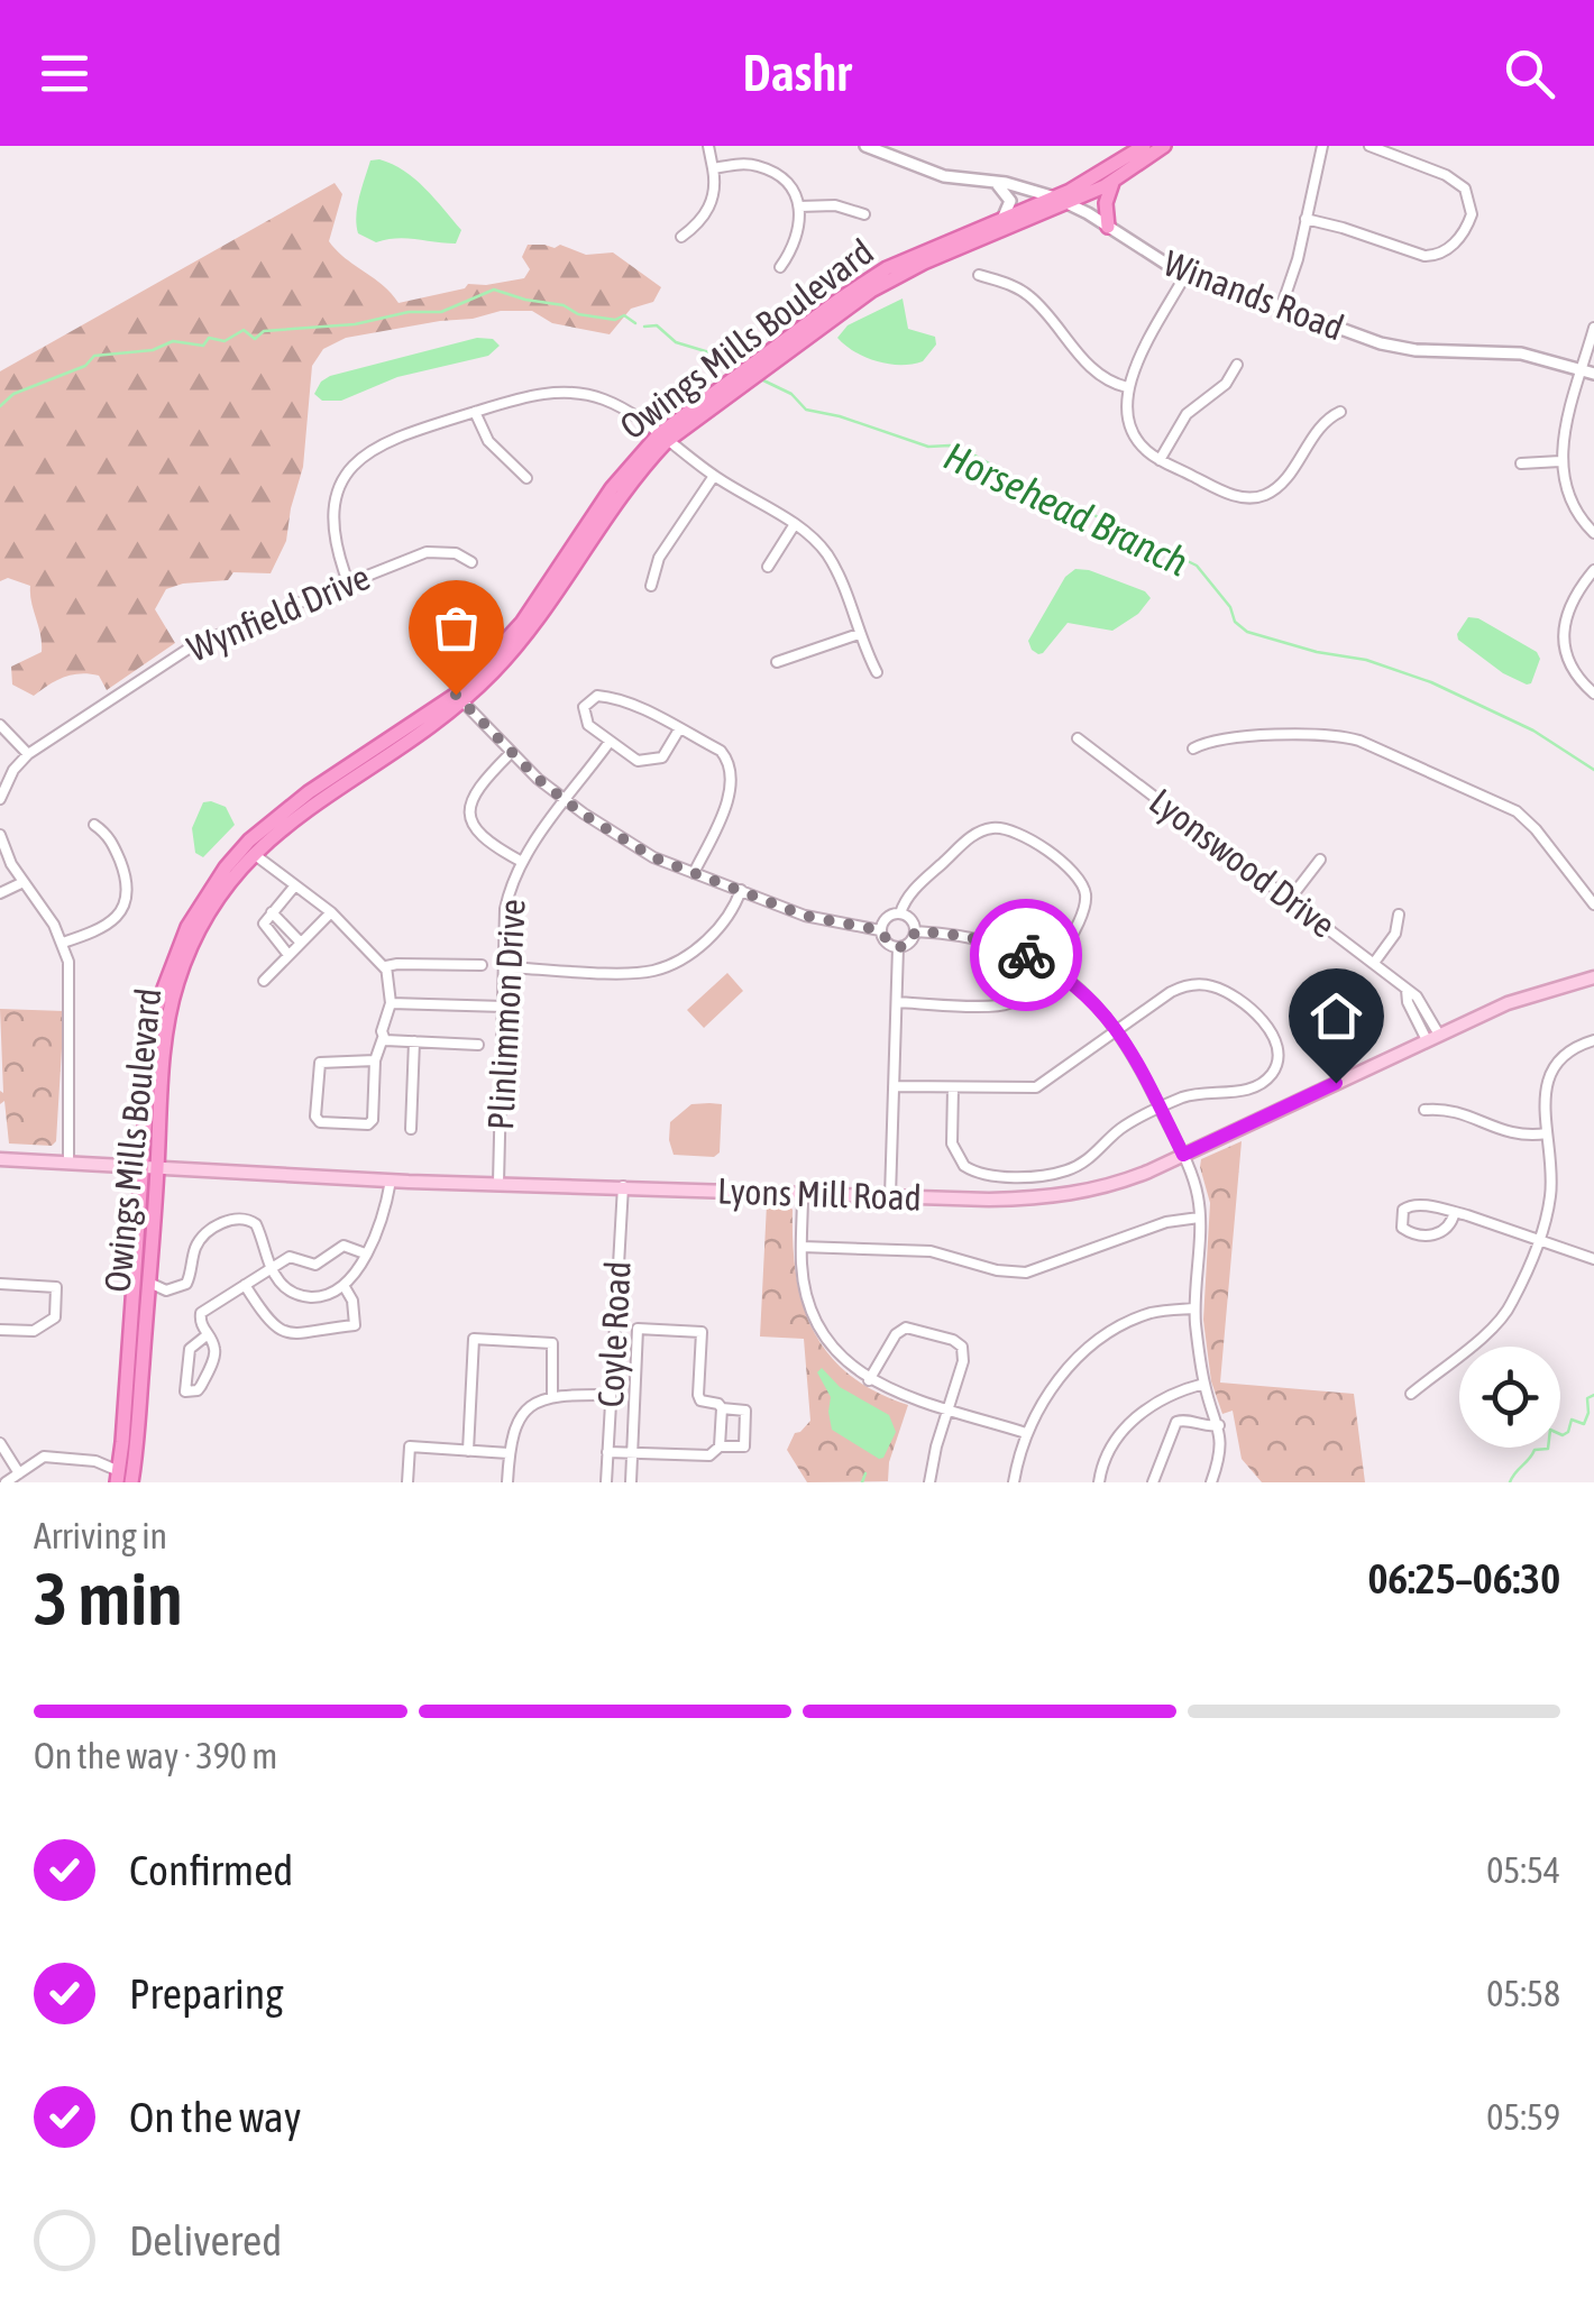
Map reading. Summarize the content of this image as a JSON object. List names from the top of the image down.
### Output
{
  "streets": {
    "main road": ["Owings Mills Boulevard", "Lyons Mill Road"],
    "street": [
      "Winands Road",
      "Wynfield Drive",
      "Lyonswood Drive",
      "Plinlimmon Drive",
      "Coyle Road"
    ]
  },
  "crossings": [
    ["Winands Road", "Owings Mills Boulevard"],
    ["Owings Mills Boulevard", "Lyons Mill Road"],
    ["Lyonswood Drive", "Lyons Mill Road"],
    ["Plinlimmon Drive", "Lyons Mill Road"],
    ["Lyons Mill Road", "Coyle Road"]
  ],
  "water": ["Horsehead Branch"],
  "page": {
    "header": "Dashr",
    "heading": ["3 min", "Arriving in", "06:25–06:30"],
    "bar": "On the way · 390 m",
    "list": [
      ["Confirmed", "05:54"],
      ["Preparing", "05:58"],
      ["On the way", "05:59"],
      "Delivered"
    ]
  }
}
